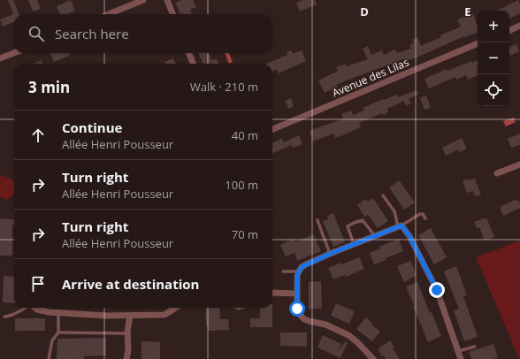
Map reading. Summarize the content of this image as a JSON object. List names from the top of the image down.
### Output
{
  "streets": {
    "street": ["Avenue des Lilas"]
  },
  "page": {
    "map_buttons": ["+", "−"],
    "search": "Search here",
    "heading": ["3 min", "Walk · 210 m"],
    "list": [
      ["Continue", "Allée Henri Pousseur", "40 m"],
      ["Turn right", "Allée Henri Pousseur", "100 m"],
      ["Turn right", "Allée Henri Pousseur", "70 m"],
      "Arrive at destination"
    ]
  },
  "grid": {
    "columns": ["D", "E"]
  }
}
